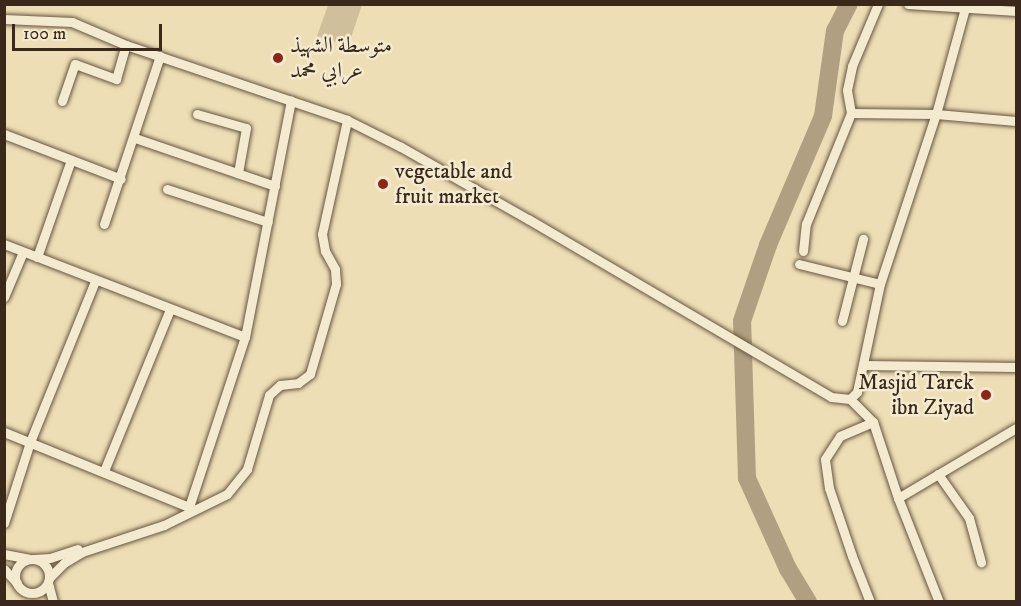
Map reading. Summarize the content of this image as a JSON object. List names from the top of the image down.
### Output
{
  "places": ["متوسطة الشهيذ عرابي محمد", "vegetable and fruit market", "Masjid Tarek ibn Ziyad"],
  "scale_bar": "100 m"
}
